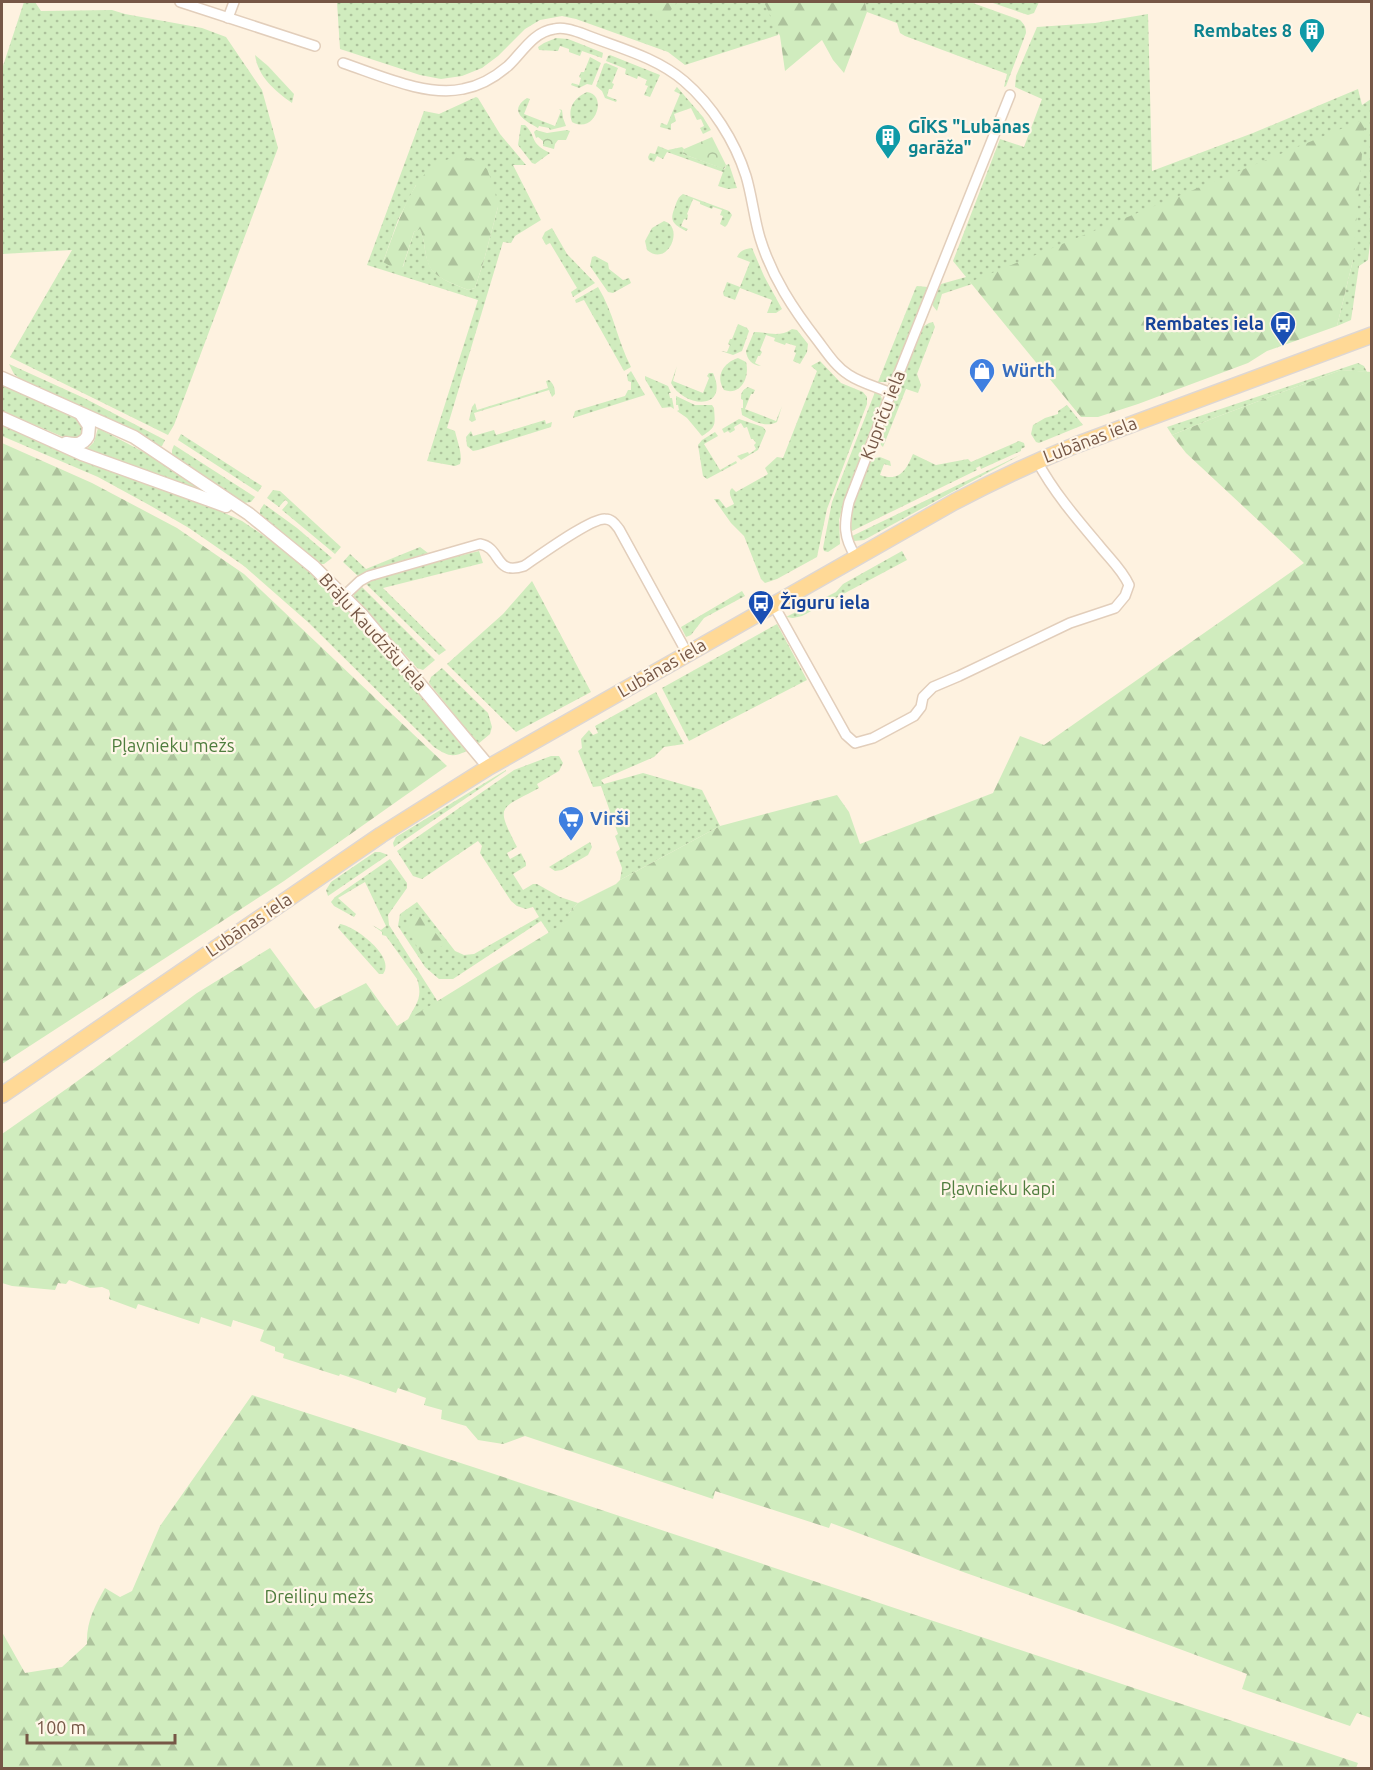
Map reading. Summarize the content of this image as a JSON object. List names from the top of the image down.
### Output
{
  "streets": {
    "main road": ["Lubānas iela"],
    "street": ["Kupriču iela", "Brāļu Kaudzīšu iela"]
  },
  "crossings": [
    ["Kupriču iela", "Lubānas iela"],
    ["Lubānas iela", "Brāļu Kaudzīšu iela"]
  ],
  "parks": ["Pļavnieku mežs", "Pļavnieku kapi", "Dreiliņu mežs"],
  "places": {
    "building": ["Rembates 8", "GĪKS \"Lubānas garāža\""],
    "bus stop": ["Rembates iela", "Žīguru iela"],
    "shop": ["Würth"],
    "supermarket": ["Virši"]
  },
  "scale_bar": "100 m"
}
